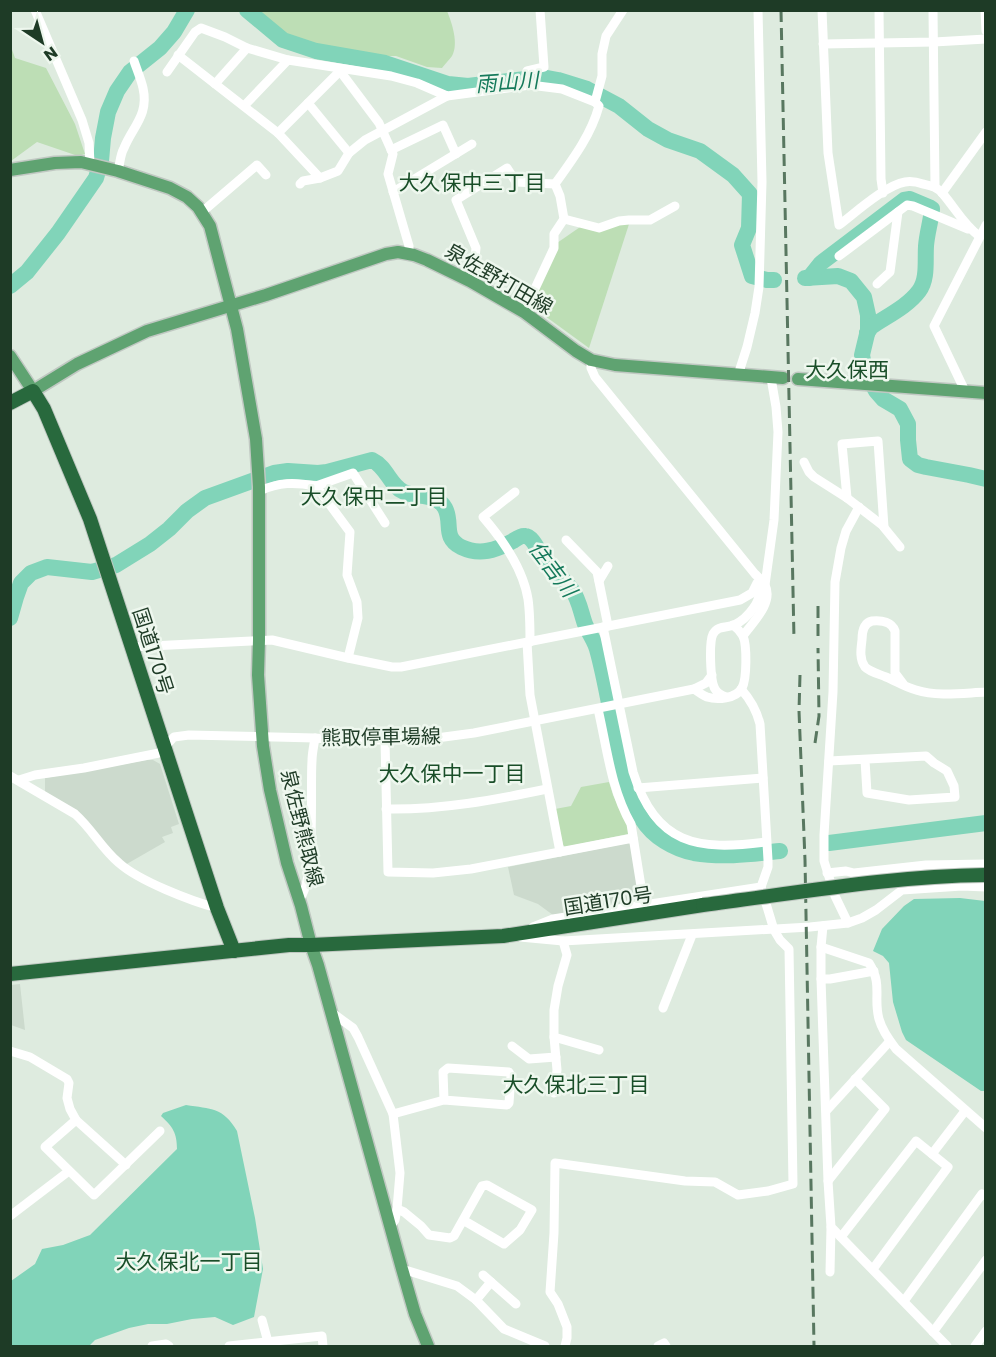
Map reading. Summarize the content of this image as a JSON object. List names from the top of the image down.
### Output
{
  "streets": {
    "highway": ["国道170号"],
    "main road": ["泉佐野打田線", "泉佐野熊取線"],
    "street": ["熊取停車場線"]
  },
  "crossings": [
    ["泉佐野打田線", "国道170号"],
    ["泉佐野打田線", "泉佐野熊取線"],
    ["国道170号", "熊取停車場線"],
    ["国道170号", "泉佐野熊取線"],
    ["熊取停車場線", "泉佐野熊取線"]
  ],
  "districts": [
    "大久保中三丁目",
    "大久保西",
    "大久保中二丁目",
    "大久保中一丁目",
    "大久保北三丁目",
    "大久保北一丁目"
  ],
  "water": ["雨山川", "住吉川"],
  "north": "bottom right"
}
